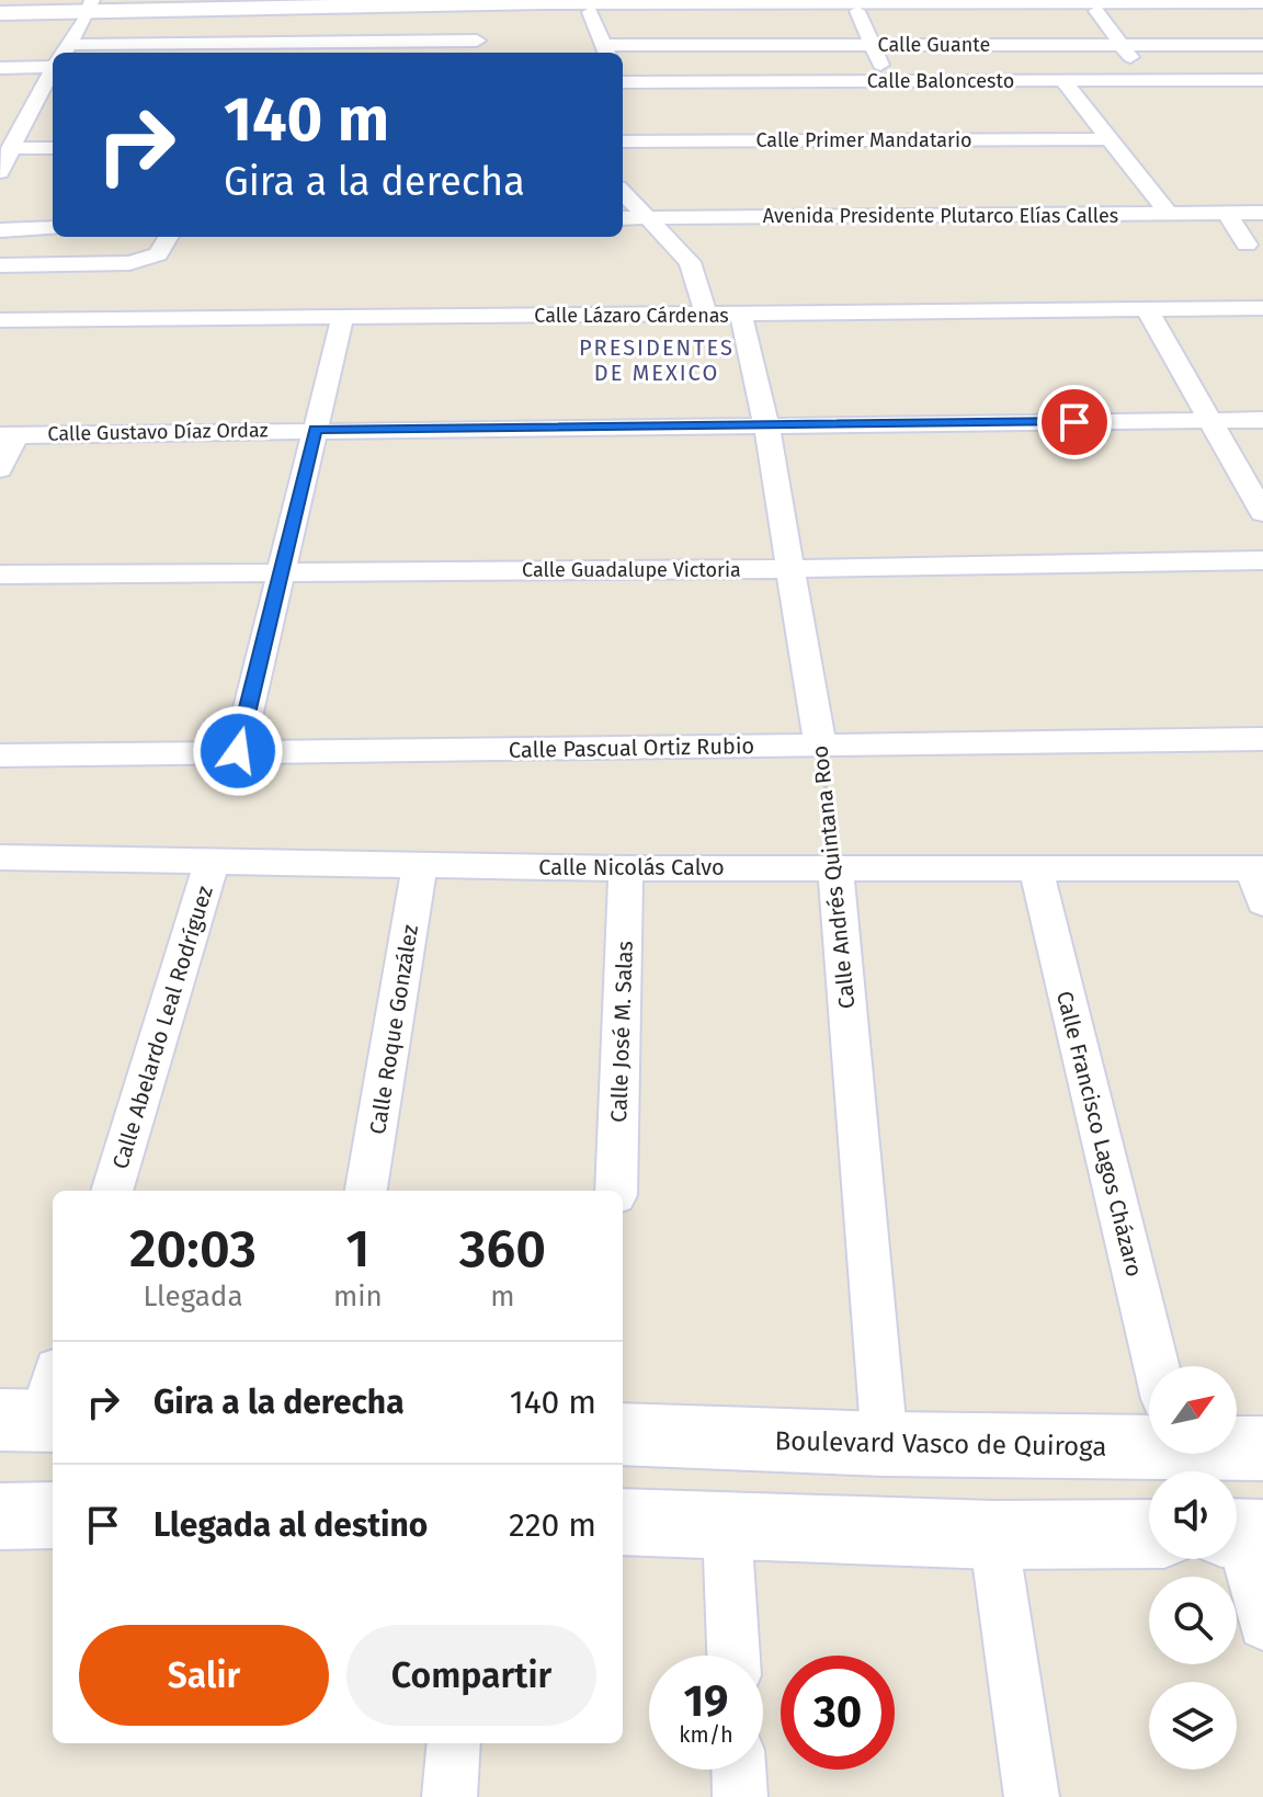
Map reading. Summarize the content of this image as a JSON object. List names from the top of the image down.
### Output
{
  "streets": {
    "main road": ["Boulevard Vasco de Quiroga"],
    "street": [
      "Calle Guante",
      "Calle Baloncesto",
      "Calle Primer Mandatario",
      "Avenida Presidente Plutarco Elías Calles",
      "Calle Lázaro Cárdenas",
      "Calle Gustavo Díaz Ordaz",
      "Calle Guadalupe Victoria",
      "Calle Pascual Ortiz Rubio",
      "Calle Nicolás Calvo",
      "Calle Andrés Quintana Roo",
      "Calle Abelardo Leal Rodríguez",
      "Calle Roque González",
      "Calle José M. Salas",
      "Calle Francisco Lagos Cházaro"
    ]
  },
  "crossings": [
    ["Calle Lázaro Cárdenas", "Calle Andrés Quintana Roo"],
    ["Calle Gustavo Díaz Ordaz", "Calle Andrés Quintana Roo"],
    ["Calle Guadalupe Victoria", "Calle Andrés Quintana Roo"],
    ["Calle Pascual Ortiz Rubio", "Calle Andrés Quintana Roo"],
    ["Calle Nicolás Calvo", "Calle Andrés Quintana Roo"],
    ["Calle Nicolás Calvo", "Calle Abelardo Leal Rodríguez"],
    ["Calle Nicolás Calvo", "Calle Roque González"],
    ["Calle Nicolás Calvo", "Calle José M. Salas"],
    ["Calle Nicolás Calvo", "Calle Francisco Lagos Cházaro"],
    ["Calle Andrés Quintana Roo", "Boulevard Vasco de Quiroga"]
  ],
  "districts": ["PRESIDENTES DE MEXICO"],
  "north": "top right",
  "page": {
    "turn": ["140 m", "Gira a la derecha"],
    "eta": [
      "20:03",
      "Llegada",
      "1",
      "min",
      "360",
      "m"
    ],
    "list": [
      {
        "name": "Gira a la derecha",
        "value": "140 m"
      },
      {
        "name": "Llegada al destino",
        "value": "220 m"
      }
    ],
    "buttons": ["Salir", "Compartir"],
    "speed": "19 km/h",
    "limit": "30"
  }
}
